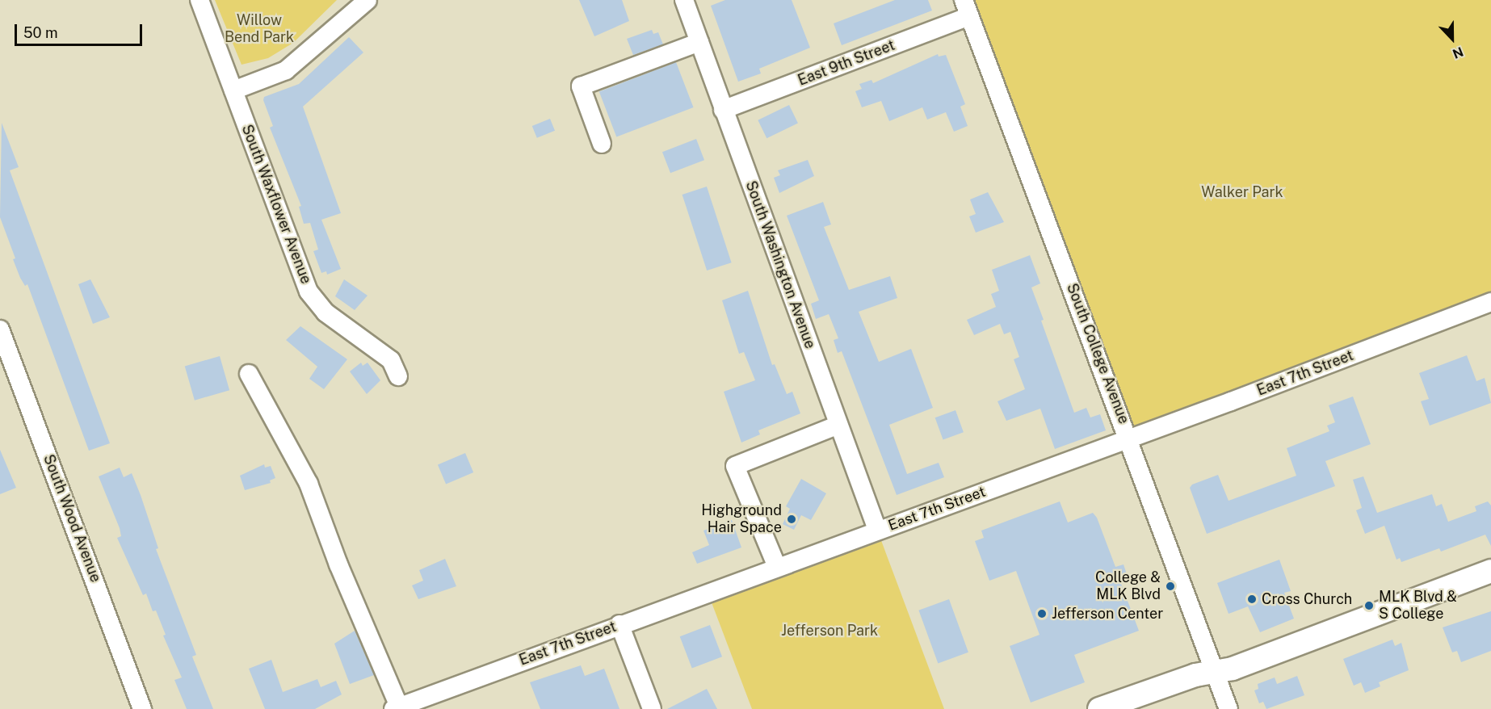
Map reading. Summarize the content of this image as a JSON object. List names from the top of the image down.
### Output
{
  "streets": {
    "street": [
      "East 9th Street",
      "South Waxflower Avenue",
      "South Washington Avenue",
      "South College Avenue",
      "East 7th Street",
      "South Wood Avenue"
    ]
  },
  "crossings": [
    ["East 9th Street", "South Washington Avenue"],
    ["East 9th Street", "South College Avenue"],
    ["South Washington Avenue", "East 7th Street"],
    ["South College Avenue", "East 7th Street"]
  ],
  "parks": ["Willow Bend Park", "Walker Park", "Jefferson Park"],
  "places": [
    "Highground Hair Space",
    "College & MLK Blvd",
    "Cross Church",
    "MLK Blvd & S College",
    "Jefferson Center"
  ],
  "scale_bar": "50 m",
  "north": "bottom"
}
